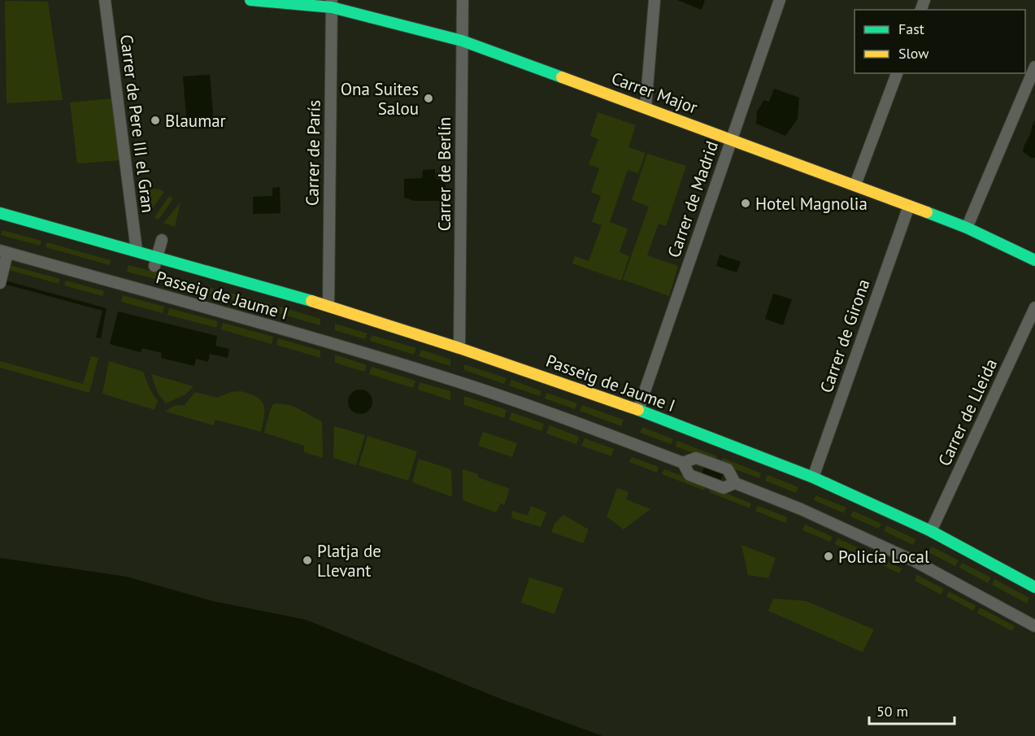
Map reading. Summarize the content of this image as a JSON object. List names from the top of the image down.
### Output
{
  "streets": {
    "street": [
      "Carrer Major",
      "Carrer de Pere III el Gran",
      "Carrer de París",
      "Carrer de Berlín",
      "Carrer de Madrid",
      "Passeig de Jaume I",
      "Carrer de Girona",
      "Carrer de Lleida"
    ]
  },
  "crossings": [
    ["Carrer Major", "Carrer de París"],
    ["Carrer Major", "Carrer de Berlín"],
    ["Carrer Major", "Carrer de Madrid"],
    ["Carrer Major", "Carrer de Girona"],
    ["Carrer de Pere III el Gran", "Passeig de Jaume I"],
    ["Carrer de París", "Passeig de Jaume I"],
    ["Carrer de Berlín", "Passeig de Jaume I"],
    ["Carrer de Madrid", "Passeig de Jaume I"],
    ["Passeig de Jaume I", "Carrer de Girona"],
    ["Passeig de Jaume I", "Carrer de Lleida"]
  ],
  "places": [
    "Ona Suites Salou",
    "Blaumar",
    "Hotel Magnolia",
    "Policía Local",
    "Platja de Llevant"
  ],
  "legend": ["Fast", "Slow"],
  "scale_bar": "50 m"
}
